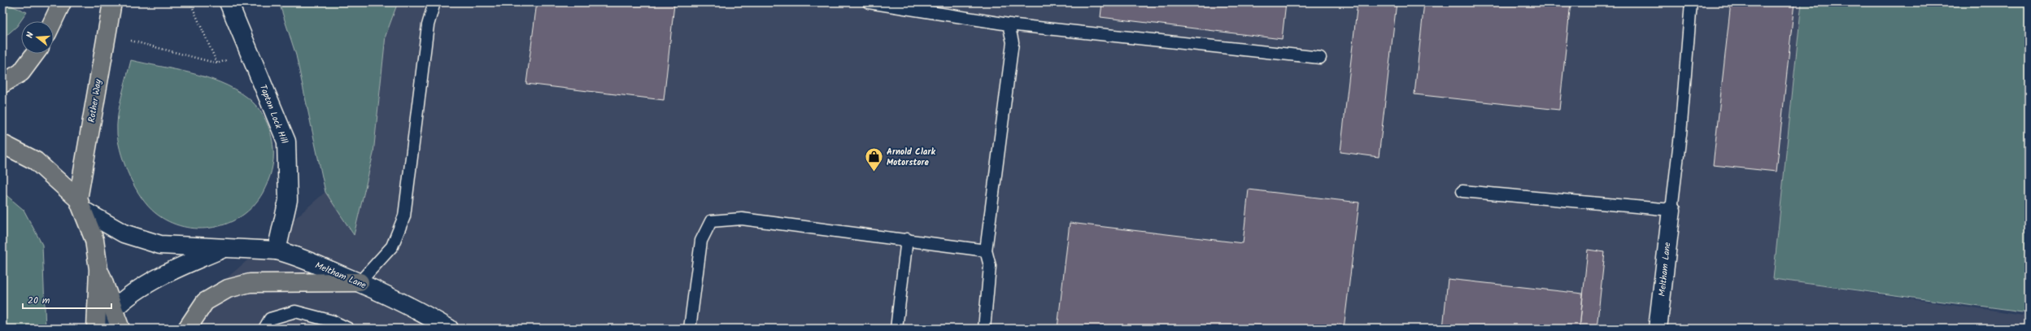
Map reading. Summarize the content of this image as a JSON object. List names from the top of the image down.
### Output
{
  "streets": {
    "highway": ["Rother Way"],
    "street": ["Tapton Lock Hill", "Meltham Lane"]
  },
  "crossings": [
    ["Rother Way", "Meltham Lane"],
    ["Tapton Lock Hill", "Meltham Lane"]
  ],
  "places": {
    "shop": ["Arnold Clark Motorstore"]
  },
  "scale_bar": "20 m",
  "north": "left"
}
